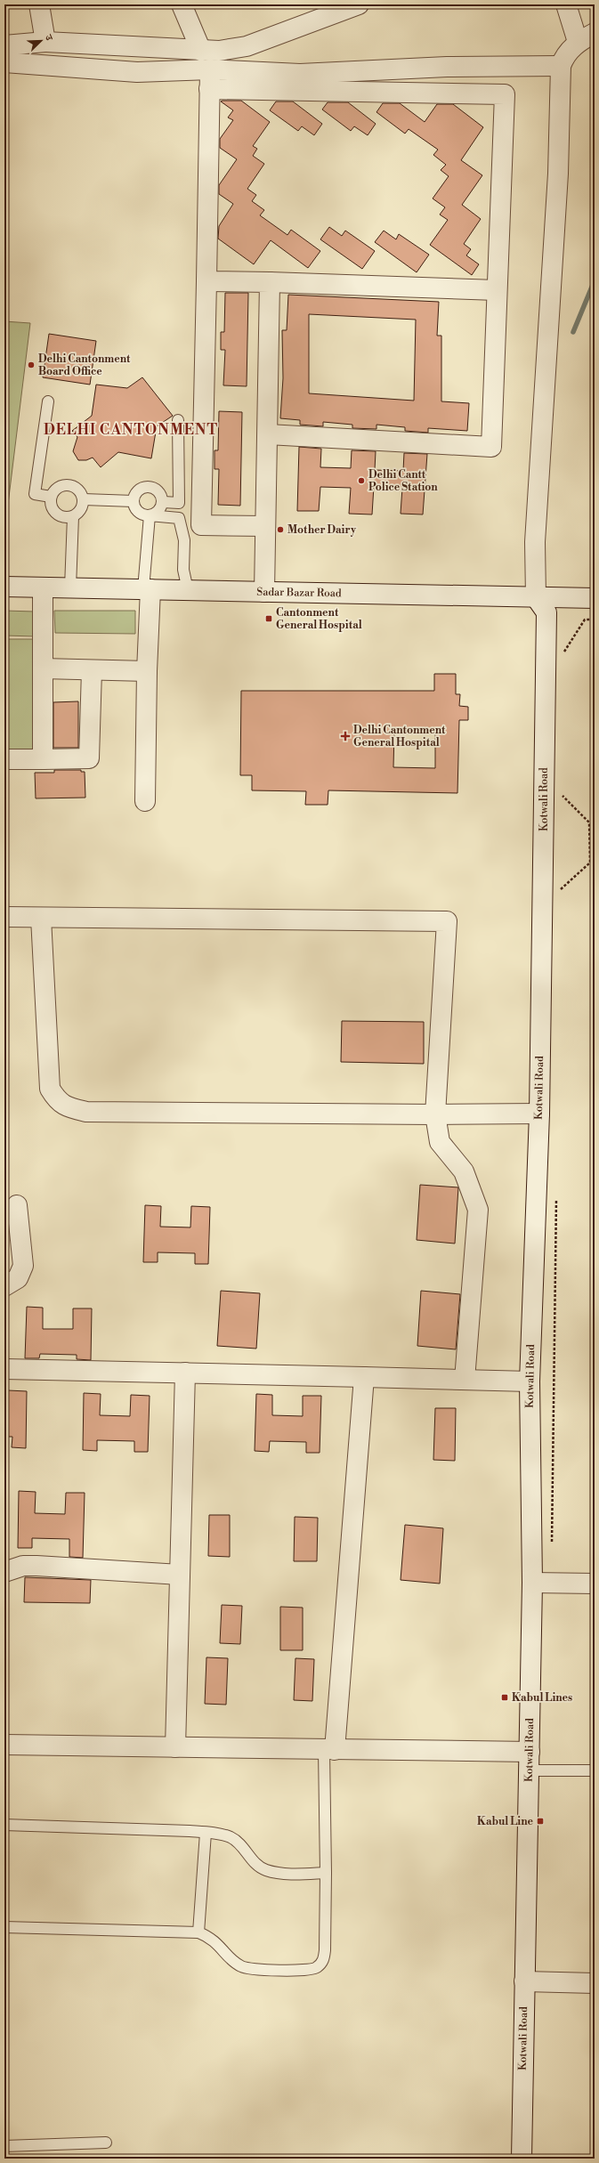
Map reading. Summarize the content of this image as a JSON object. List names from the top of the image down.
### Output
{
  "streets": {
    "street": ["Sadar Bazar Road", "Kotwali Road"]
  },
  "crossings": [
    ["Sadar Bazar Road", "Kotwali Road"]
  ],
  "districts": ["DELHI CANTONMENT"],
  "places": {
    "other": ["Delhi Cantonment Board Office", "Delhi Cantt Police Station", "Mother Dairy"],
    "transit": ["Cantonment General Hospital", "Kabul Lines", "Kabul Line"],
    "health": ["Delhi Cantonment General Hospital"]
  },
  "north": "top right"
}
